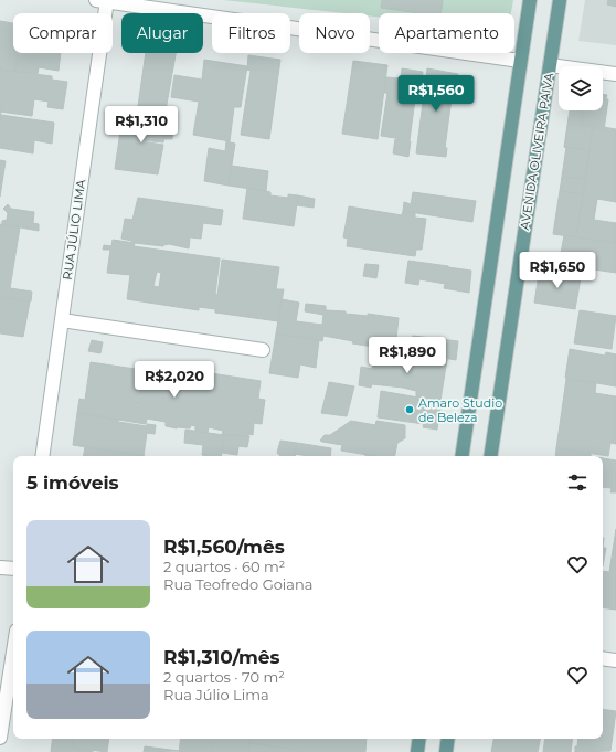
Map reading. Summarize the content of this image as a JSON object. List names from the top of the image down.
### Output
{
  "streets": {
    "main road": ["AVENIDA OLIVEIRA PAIVA"],
    "street": ["RUA JÚLIO LIMA"]
  },
  "places": ["Amaro Studio de Beleza"],
  "page": {
    "chip": [
      "Comprar",
      "Alugar",
      "Filtros",
      "Novo",
      "Apartamento"
    ],
    "price": [
      "R$1,560",
      "R$1,310",
      "R$1,650",
      "R$1,890",
      "R$2,020"
    ],
    "heading": "5 imóveis",
    "list": [
      {
        "name": "R$1,560/mês",
        "note": "2 quartos · 60 m² · Rua Teofredo Goiana"
      },
      {
        "name": "R$1,310/mês",
        "note": "2 quartos · 70 m² · Rua Júlio Lima"
      }
    ]
  }
}
